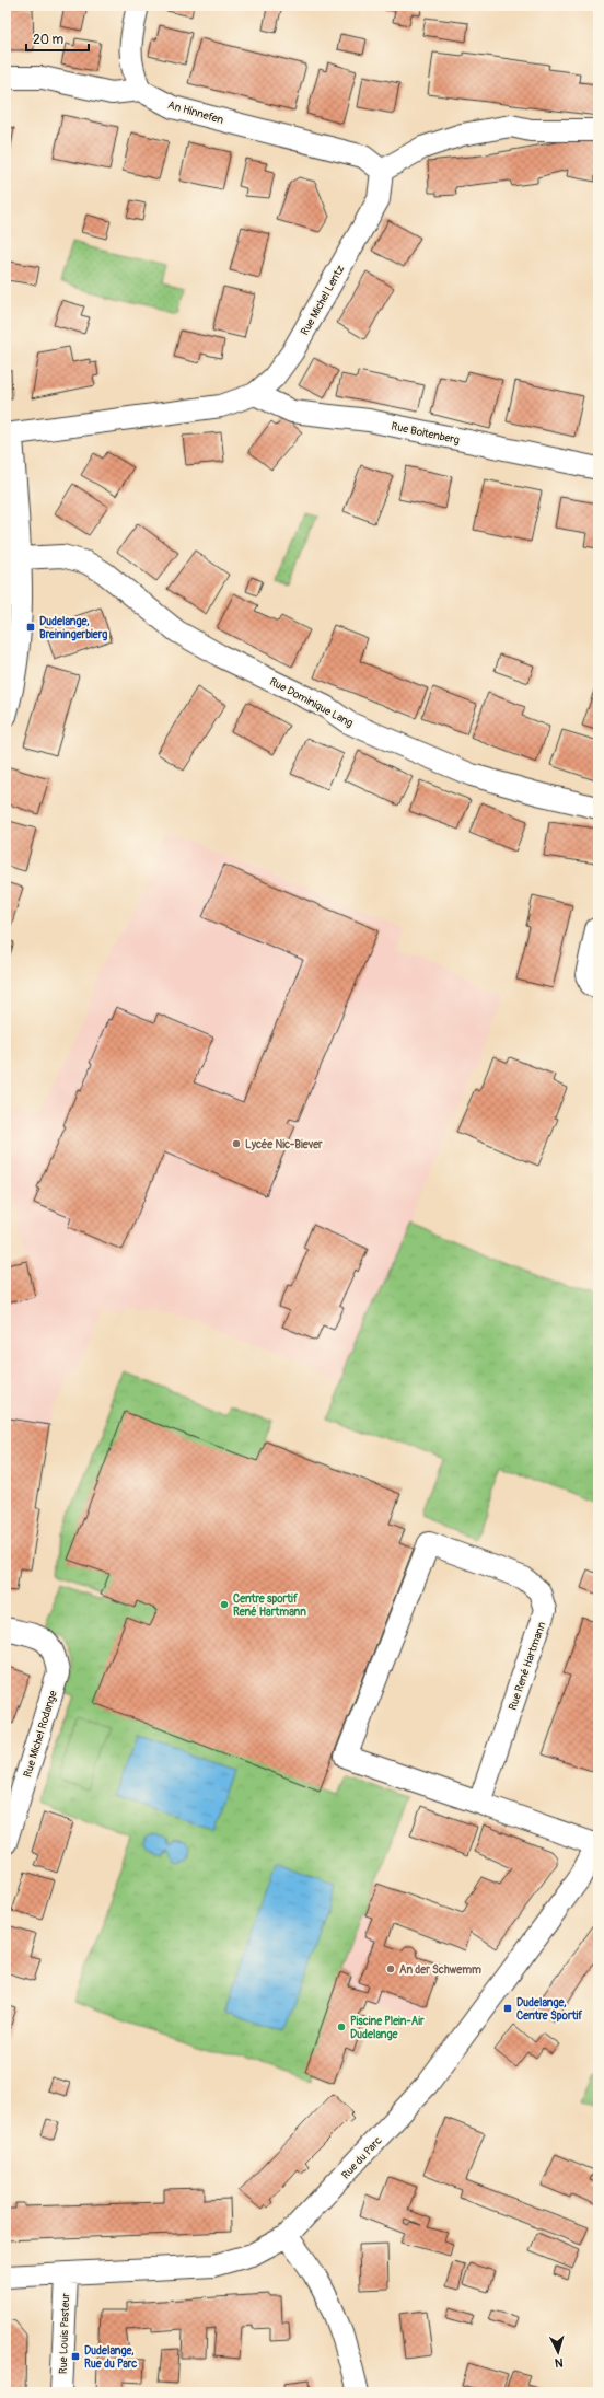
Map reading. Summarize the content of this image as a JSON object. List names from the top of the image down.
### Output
{
  "streets": {
    "street": [
      "An Hinnefen",
      "Rue Michel Lentz",
      "Rue Boitenberg",
      "Rue Dominique Lang",
      "Rue René Hartmann",
      "Rue Michel Rodange",
      "Rue du Parc",
      "Rue Louis Pasteur"
    ]
  },
  "crossings": [
    ["An Hinnefen", "Rue Michel Lentz"],
    ["Rue Michel Lentz", "Rue Boitenberg"],
    ["Rue du Parc", "Rue Louis Pasteur"]
  ],
  "places": {
    "transit": ["Dudelange, Breiningerbierg", "Dudelange, Centre Sportif", "Dudelange, Rue du Parc"],
    "other": [
      "Lycée Nic-Biever",
      "Centre sportif René Hartmann",
      "An der Schwemm",
      "Piscine Plein-Air Dudelange"
    ]
  },
  "scale_bar": "20 m",
  "north": "bottom"
}
